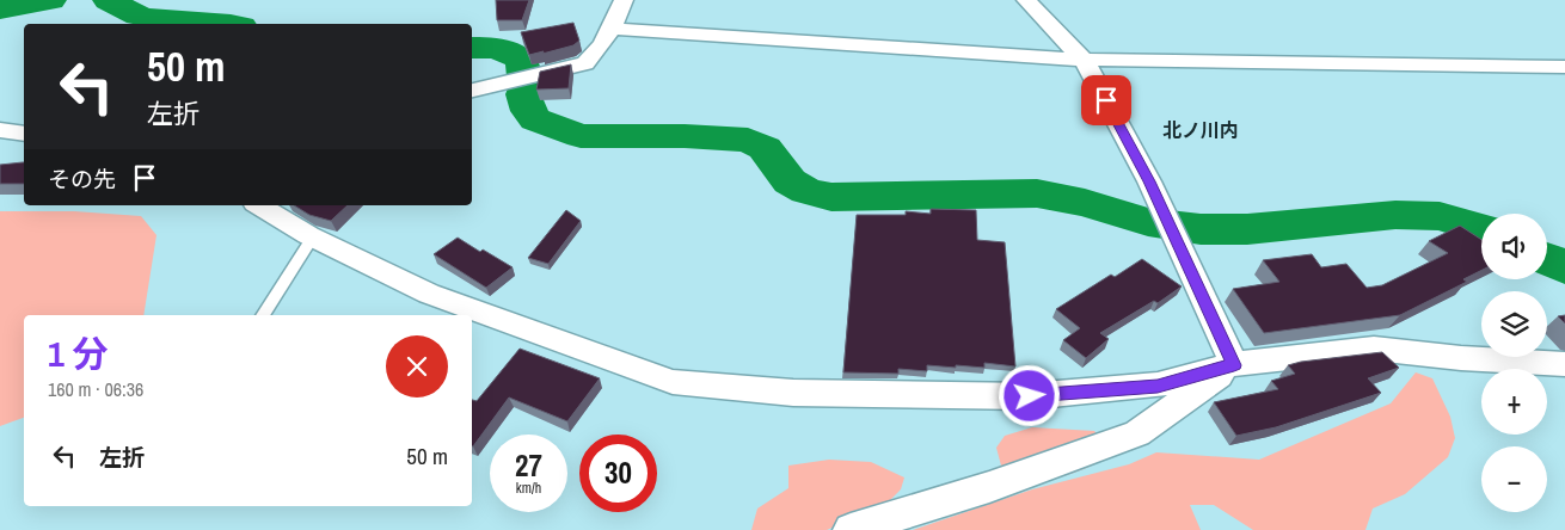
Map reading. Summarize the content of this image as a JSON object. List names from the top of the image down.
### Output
{
  "districts": ["北ノ川内"],
  "page": {
    "turn": ["50 m", "左折"],
    "then": "その先",
    "map_buttons": ["+", "−"],
    "heading": ["1 分", "160 m · 06:36"],
    "list": [
      {
        "name": "左折",
        "value": "50 m"
      }
    ],
    "speed": "27 km/h",
    "limit": "30"
  }
}
